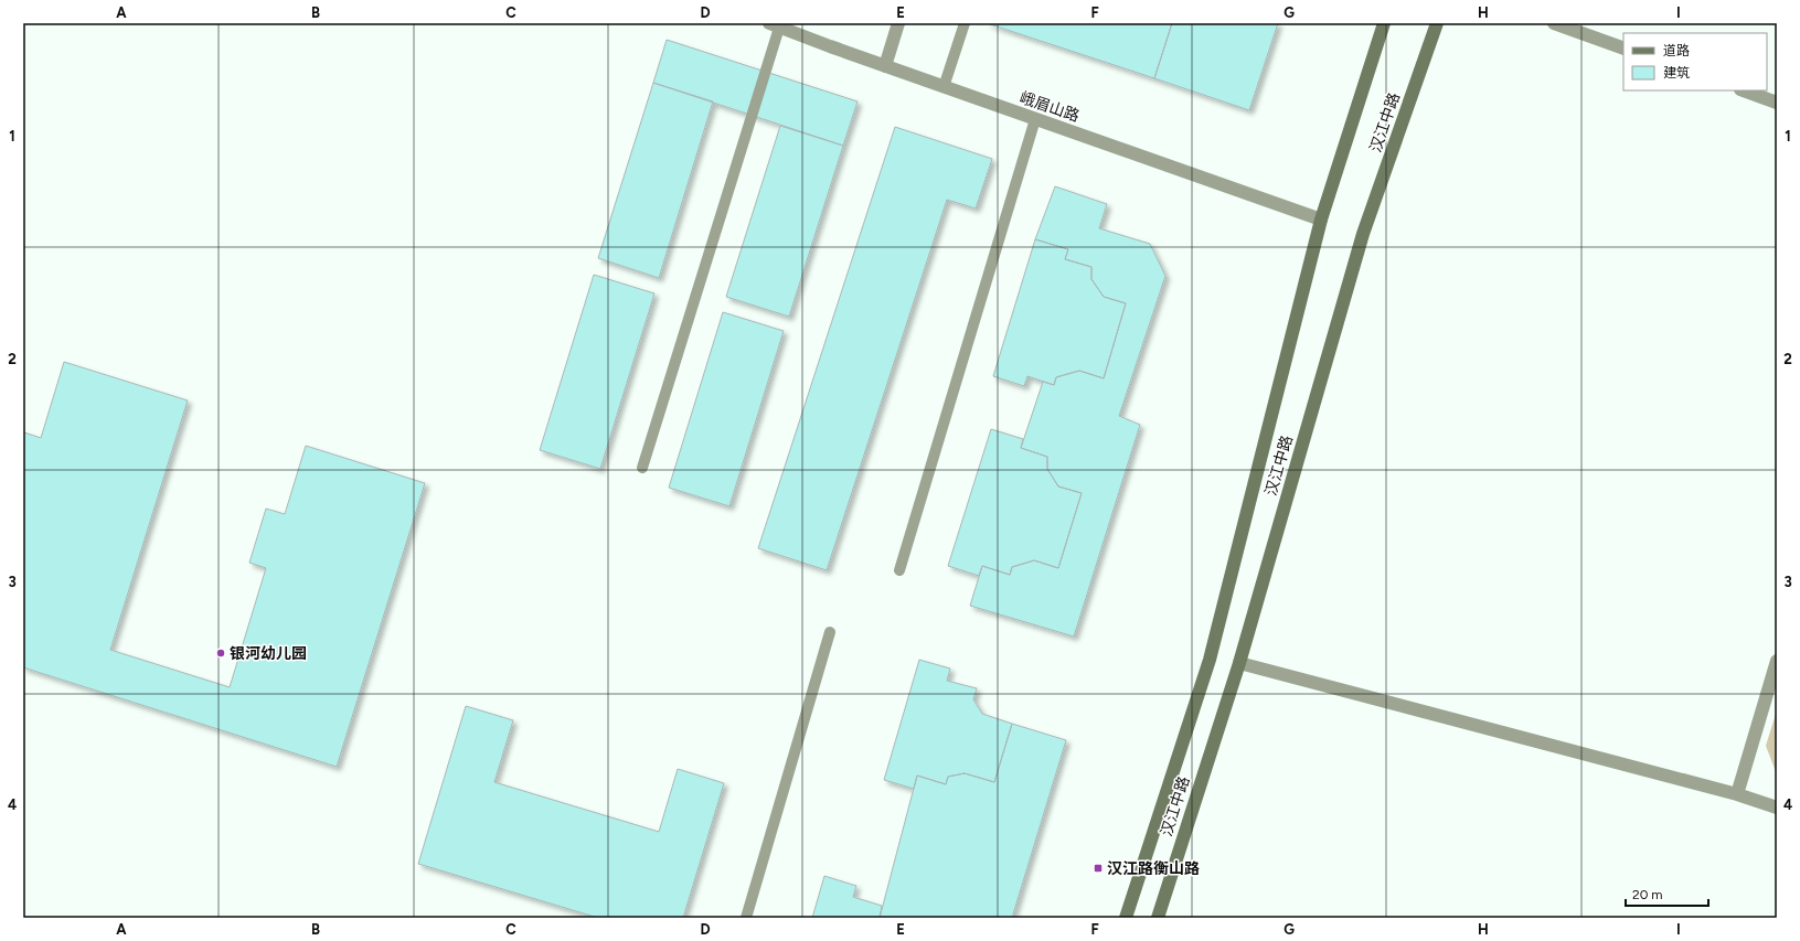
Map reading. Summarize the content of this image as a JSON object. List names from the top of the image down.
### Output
{
  "streets": {
    "main road": ["汉江中路"],
    "street": ["峨眉山路"]
  },
  "crossings": [
    ["峨眉山路", "汉江中路"]
  ],
  "places": {
    "other": ["银河幼儿园"],
    "transit": ["汉江路衡山路"]
  },
  "legend": ["道路", "建筑"],
  "scale_bar": "20 m",
  "grid": {
    "columns": [
      "A",
      "B",
      "C",
      "D",
      "E",
      "F",
      "G",
      "H",
      "I"
    ],
    "rows": [
      "1",
      "2",
      "3",
      "4"
    ]
  }
}
